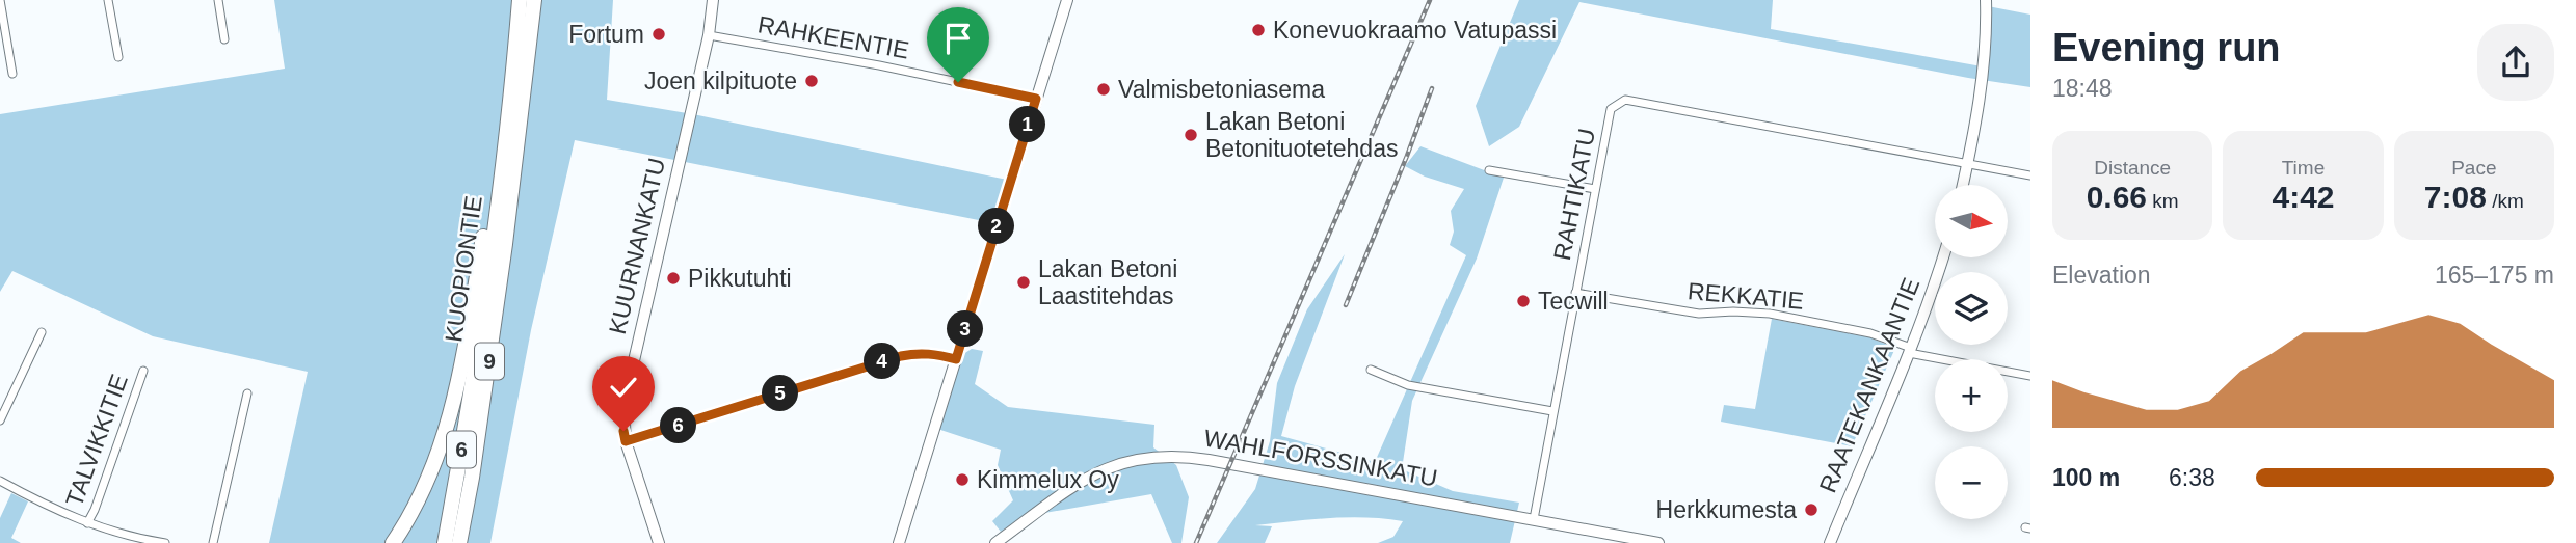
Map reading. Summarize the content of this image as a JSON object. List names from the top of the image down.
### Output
{
  "streets": {
    "highway": ["KUOPIONTIE", "9", "6"],
    "street": [
      "RAHKEENTIE",
      "RAHTIKATU",
      "KUURNANKATU",
      "REKKATIE",
      "RAATEKANKAANTIE",
      "TALVIKKITIE",
      "WAHLFORSSINKATU"
    ]
  },
  "crossings": [
    ["RAHKEENTIE", "KUURNANKATU"],
    ["RAHTIKATU", "REKKATIE"],
    ["RAHTIKATU", "WAHLFORSSINKATU"],
    ["REKKATIE", "RAATEKANKAANTIE"]
  ],
  "places": [
    "Konevuokraamo Vatupassi",
    "Fortum",
    "Joen kilpituote",
    "Valmisbetoniasema",
    "Lakan Betoni Betonituotetehdas",
    "Pikkutuhti",
    "Lakan Betoni Laastitehdas",
    "Tecwill",
    "Kimmelux Oy",
    "Herkkumesta"
  ],
  "north": "right",
  "page": {
    "heading": ["Evening run", "18:48"],
    "pins": [
      "1",
      "2",
      "3",
      "4",
      "5",
      "6"
    ],
    "stats": [
      ["Distance", "0.66 km"],
      ["Time", "4:42"],
      ["Pace", "7:08 /km"]
    ],
    "map_buttons": ["+", "−"],
    "chart": ["Elevation", "165–175 m"],
    "list": [
      {
        "name": "100 m",
        "note": "6:38"
      }
    ]
  }
}
